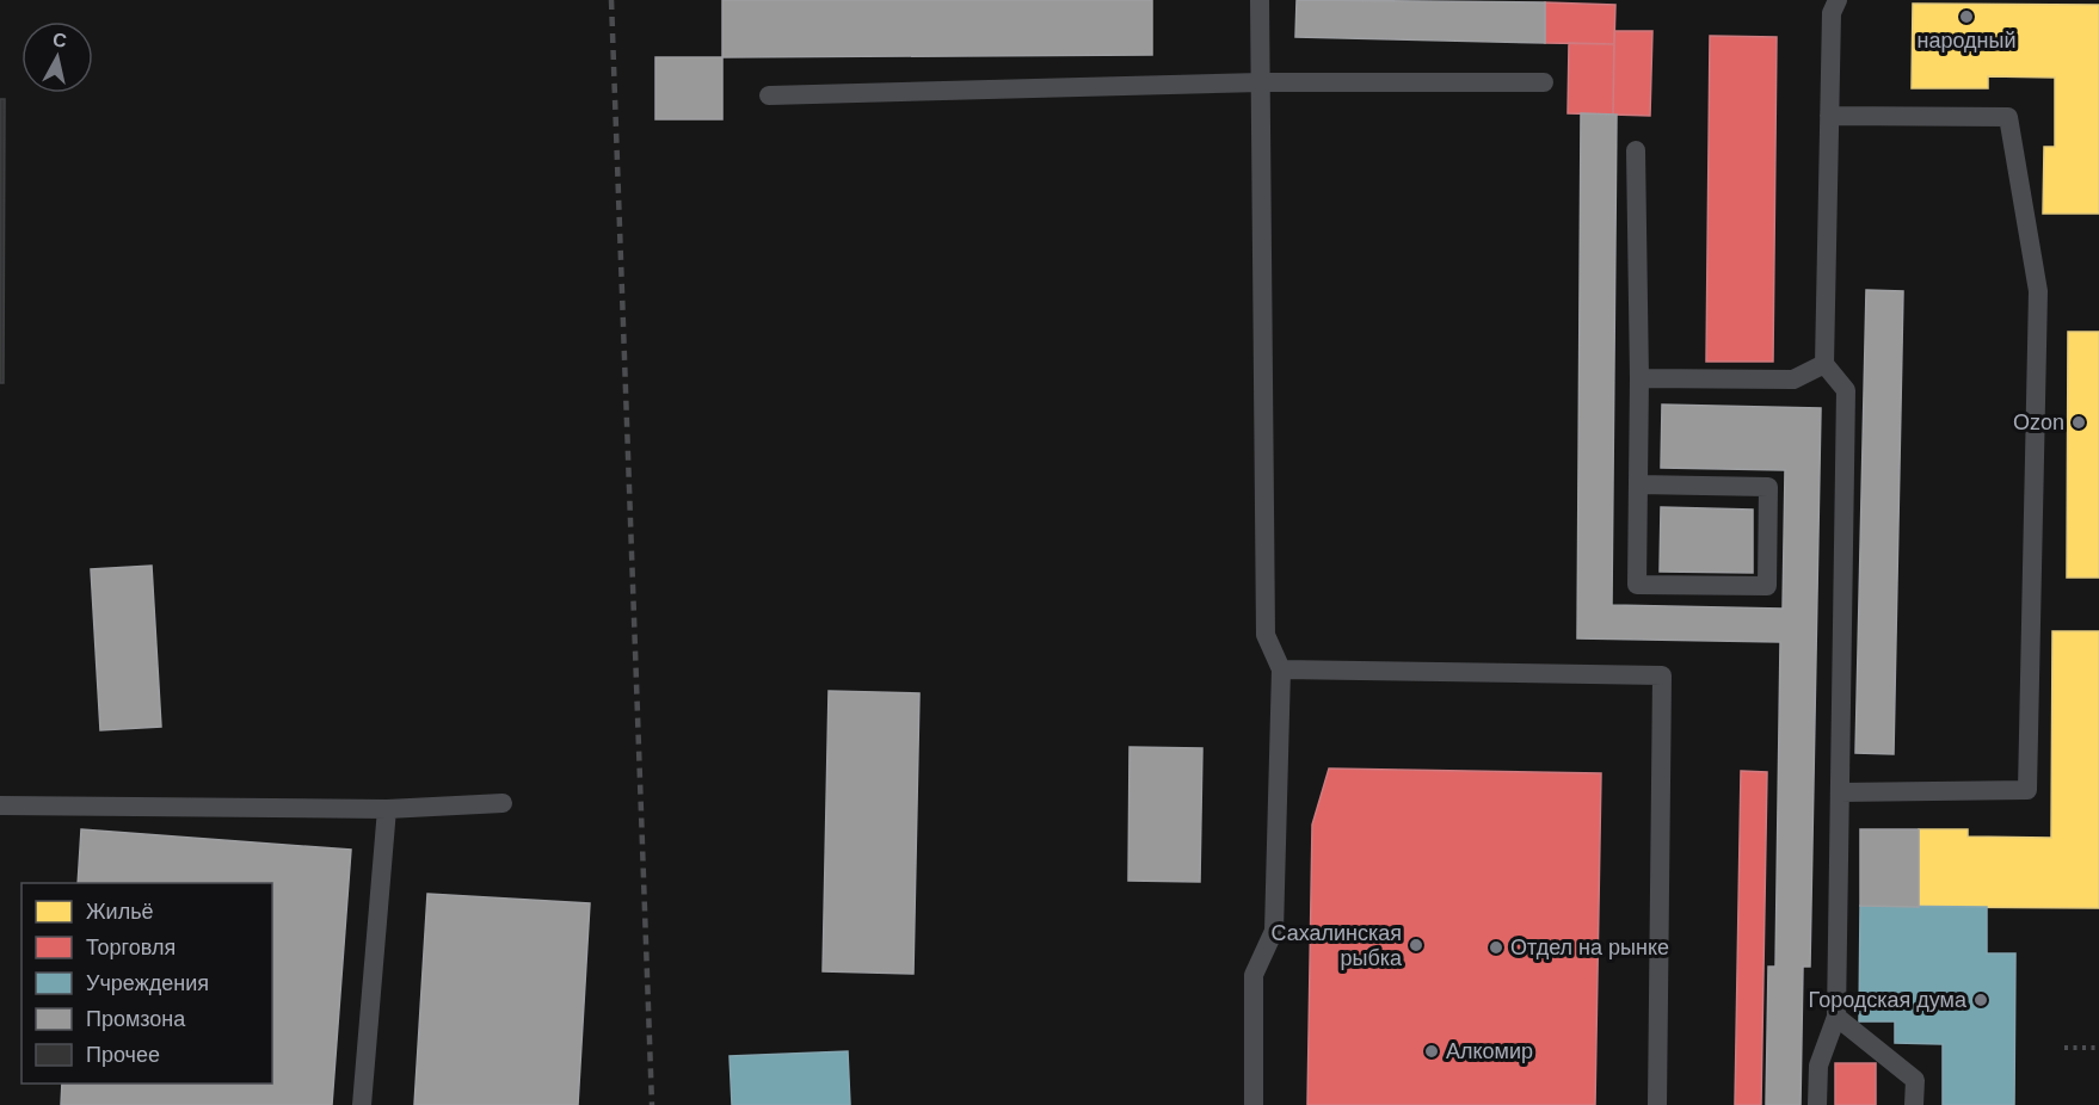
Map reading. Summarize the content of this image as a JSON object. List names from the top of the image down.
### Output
{
  "places": [
    "народный",
    "Ozon",
    "Сахалинская рыбка",
    "Отдел на рынке",
    "Городская дума",
    "Алкомир"
  ],
  "legend": [
    "Жильё",
    "Торговля",
    "Учреждения",
    "Промзона",
    "Прочее"
  ],
  "north": "top"
}
